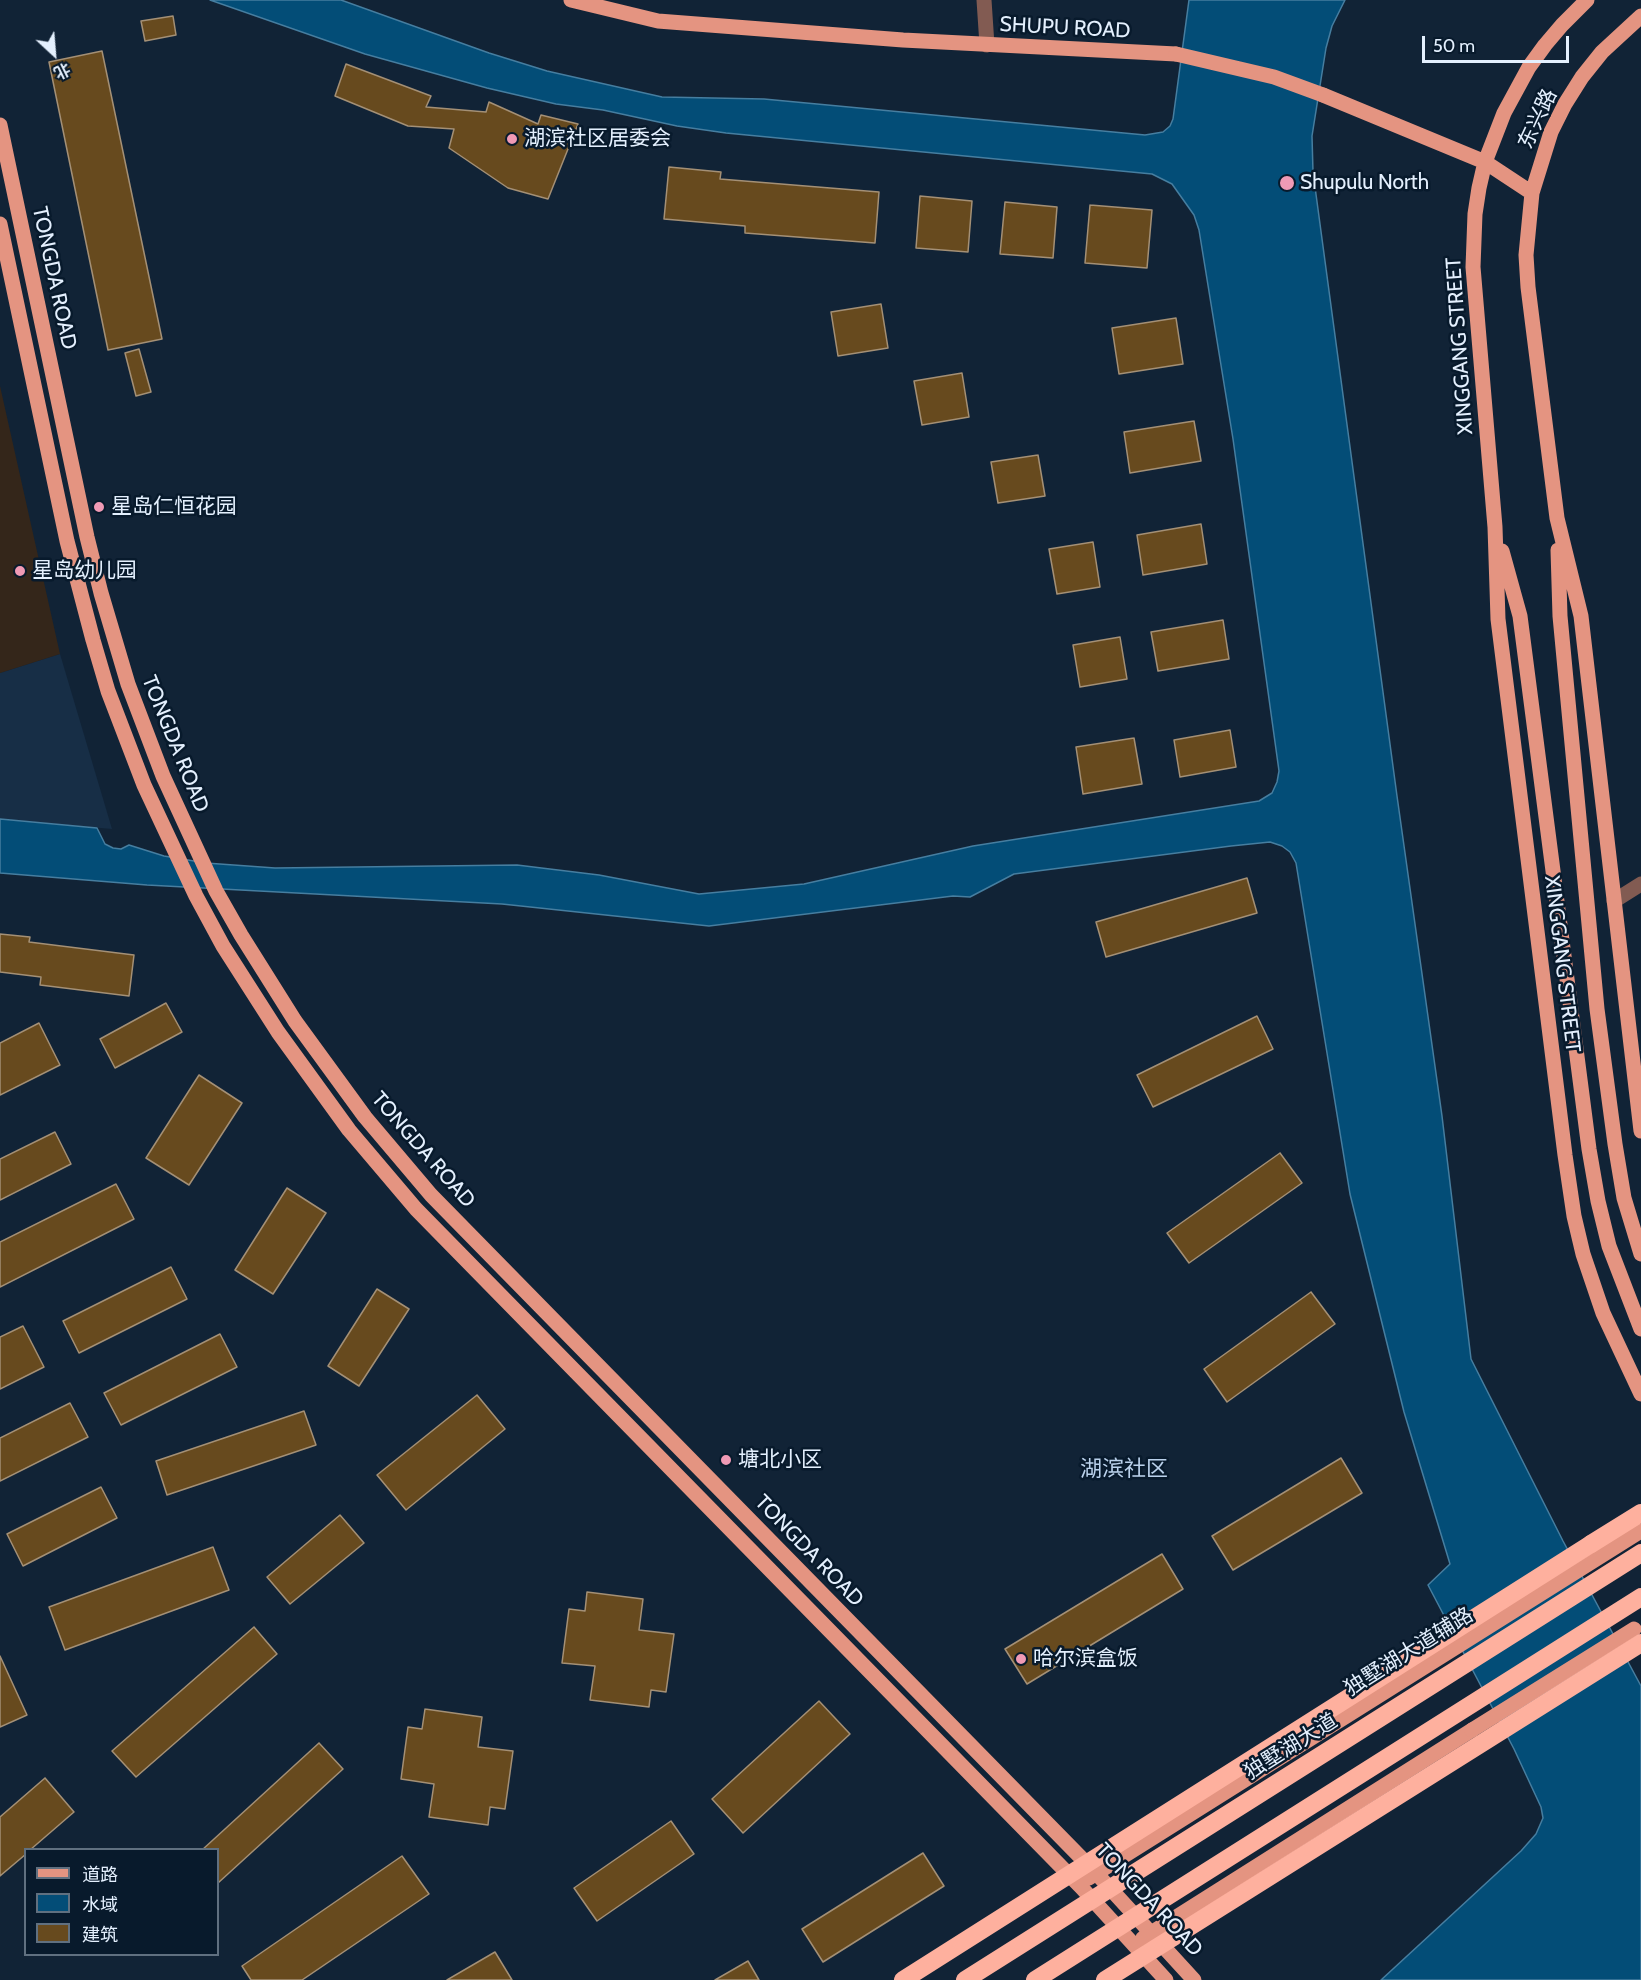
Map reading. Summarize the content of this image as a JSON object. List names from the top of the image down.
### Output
{
  "streets": {
    "highway": ["独墅湖大道"],
    "main road": [
      "SHUPU ROAD",
      "东兴路",
      "TONGDA ROAD",
      "XINGGANG STREET",
      "独墅湖大道辅路"
    ]
  },
  "crossings": [
    ["SHUPU ROAD", "东兴路"],
    ["SHUPU ROAD", "XINGGANG STREET"],
    ["东兴路", "XINGGANG STREET"],
    ["TONGDA ROAD", "独墅湖大道辅路"]
  ],
  "districts": ["湖滨社区"],
  "places": [
    "湖滨社区居委会",
    "Shupulu North",
    "星岛仁恒花园",
    "星岛幼儿园",
    "塘北小区",
    "哈尔滨盒饭"
  ],
  "legend": ["道路", "水域", "建筑"],
  "scale_bar": "50 m",
  "north": "bottom right"
}
